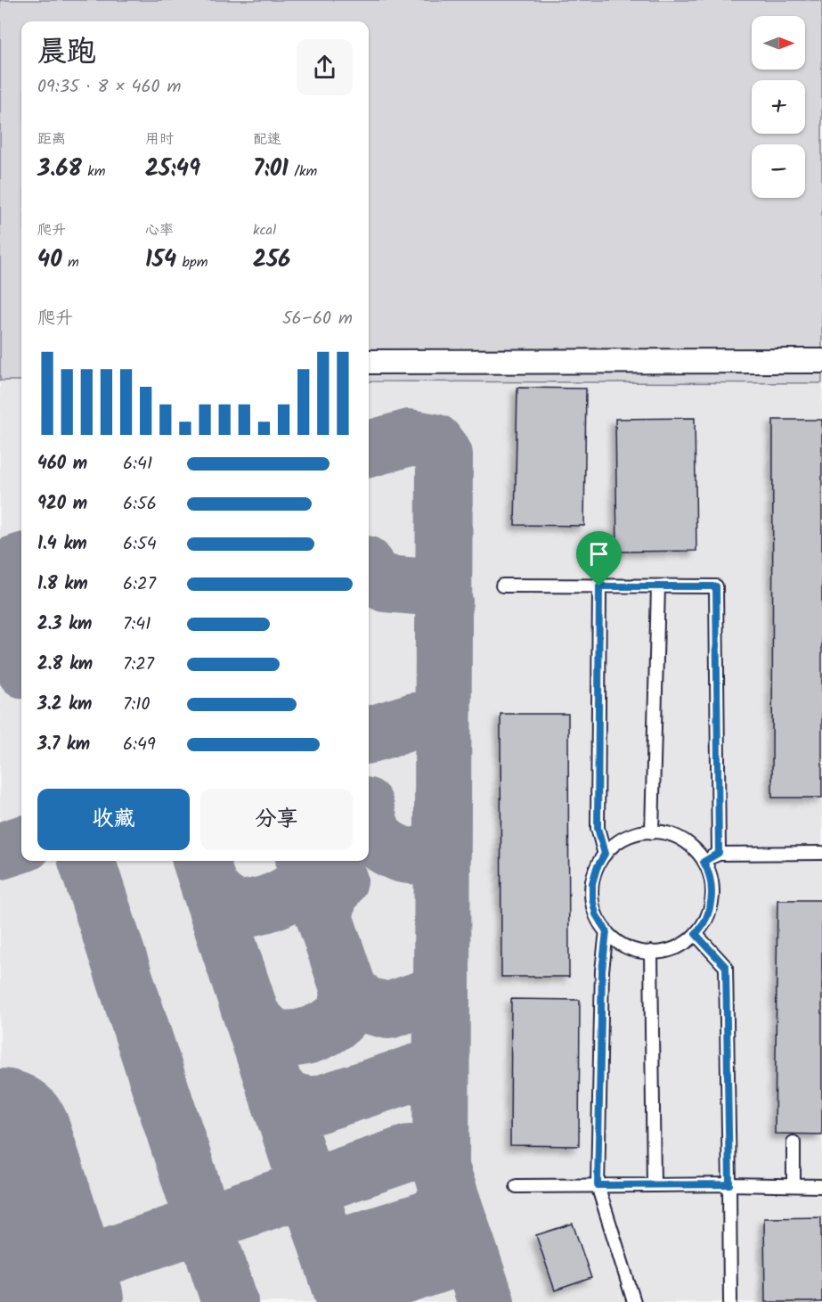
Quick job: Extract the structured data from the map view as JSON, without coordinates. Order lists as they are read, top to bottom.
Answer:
{
  "north": "right",
  "page": {
    "map_buttons": ["+", "−"],
    "heading": ["晨跑", "09:35 · 8 × 460 m"],
    "stats": [
      ["距离", "3.68 km"],
      ["用时", "25:49"],
      ["配速", "7:01 /km"],
      ["爬升", "40 m"],
      ["心率", "154 bpm"],
      ["kcal", "256"]
    ],
    "chart": ["爬升", "56–60 m"],
    "list": [
      {
        "name": "460 m",
        "note": "6:41"
      },
      {
        "name": "920 m",
        "note": "6:56"
      },
      {
        "name": "1.4 km",
        "note": "6:54"
      },
      {
        "name": "1.8 km",
        "note": "6:27"
      },
      {
        "name": "2.3 km",
        "note": "7:41"
      },
      {
        "name": "2.8 km",
        "note": "7:27"
      },
      {
        "name": "3.2 km",
        "note": "7:10"
      },
      {
        "name": "3.7 km",
        "note": "6:49"
      }
    ],
    "buttons": ["收藏", "分享"]
  }
}
